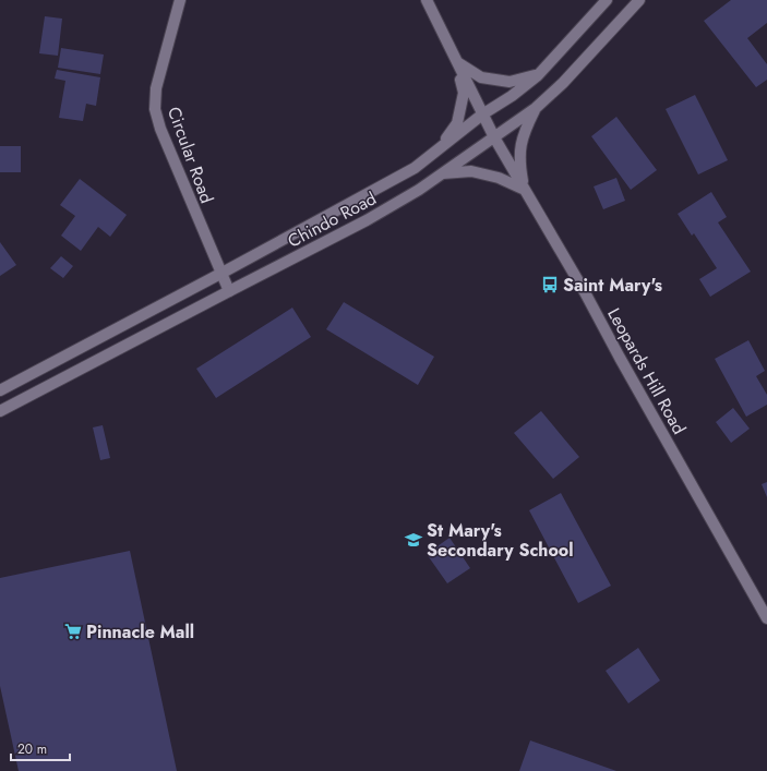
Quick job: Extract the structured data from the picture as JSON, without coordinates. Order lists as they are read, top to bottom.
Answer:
{
  "streets": {
    "main road": ["Circular Road", "Chindo Road", "Leopards Hill Road"]
  },
  "crossings": [
    ["Circular Road", "Chindo Road"],
    ["Chindo Road", "Leopards Hill Road"]
  ],
  "places": {
    "bus stop": ["Saint Mary's"],
    "school or university": ["St Mary's Secondary School"],
    "supermarket": ["Pinnacle Mall"]
  },
  "scale_bar": "20 m"
}
